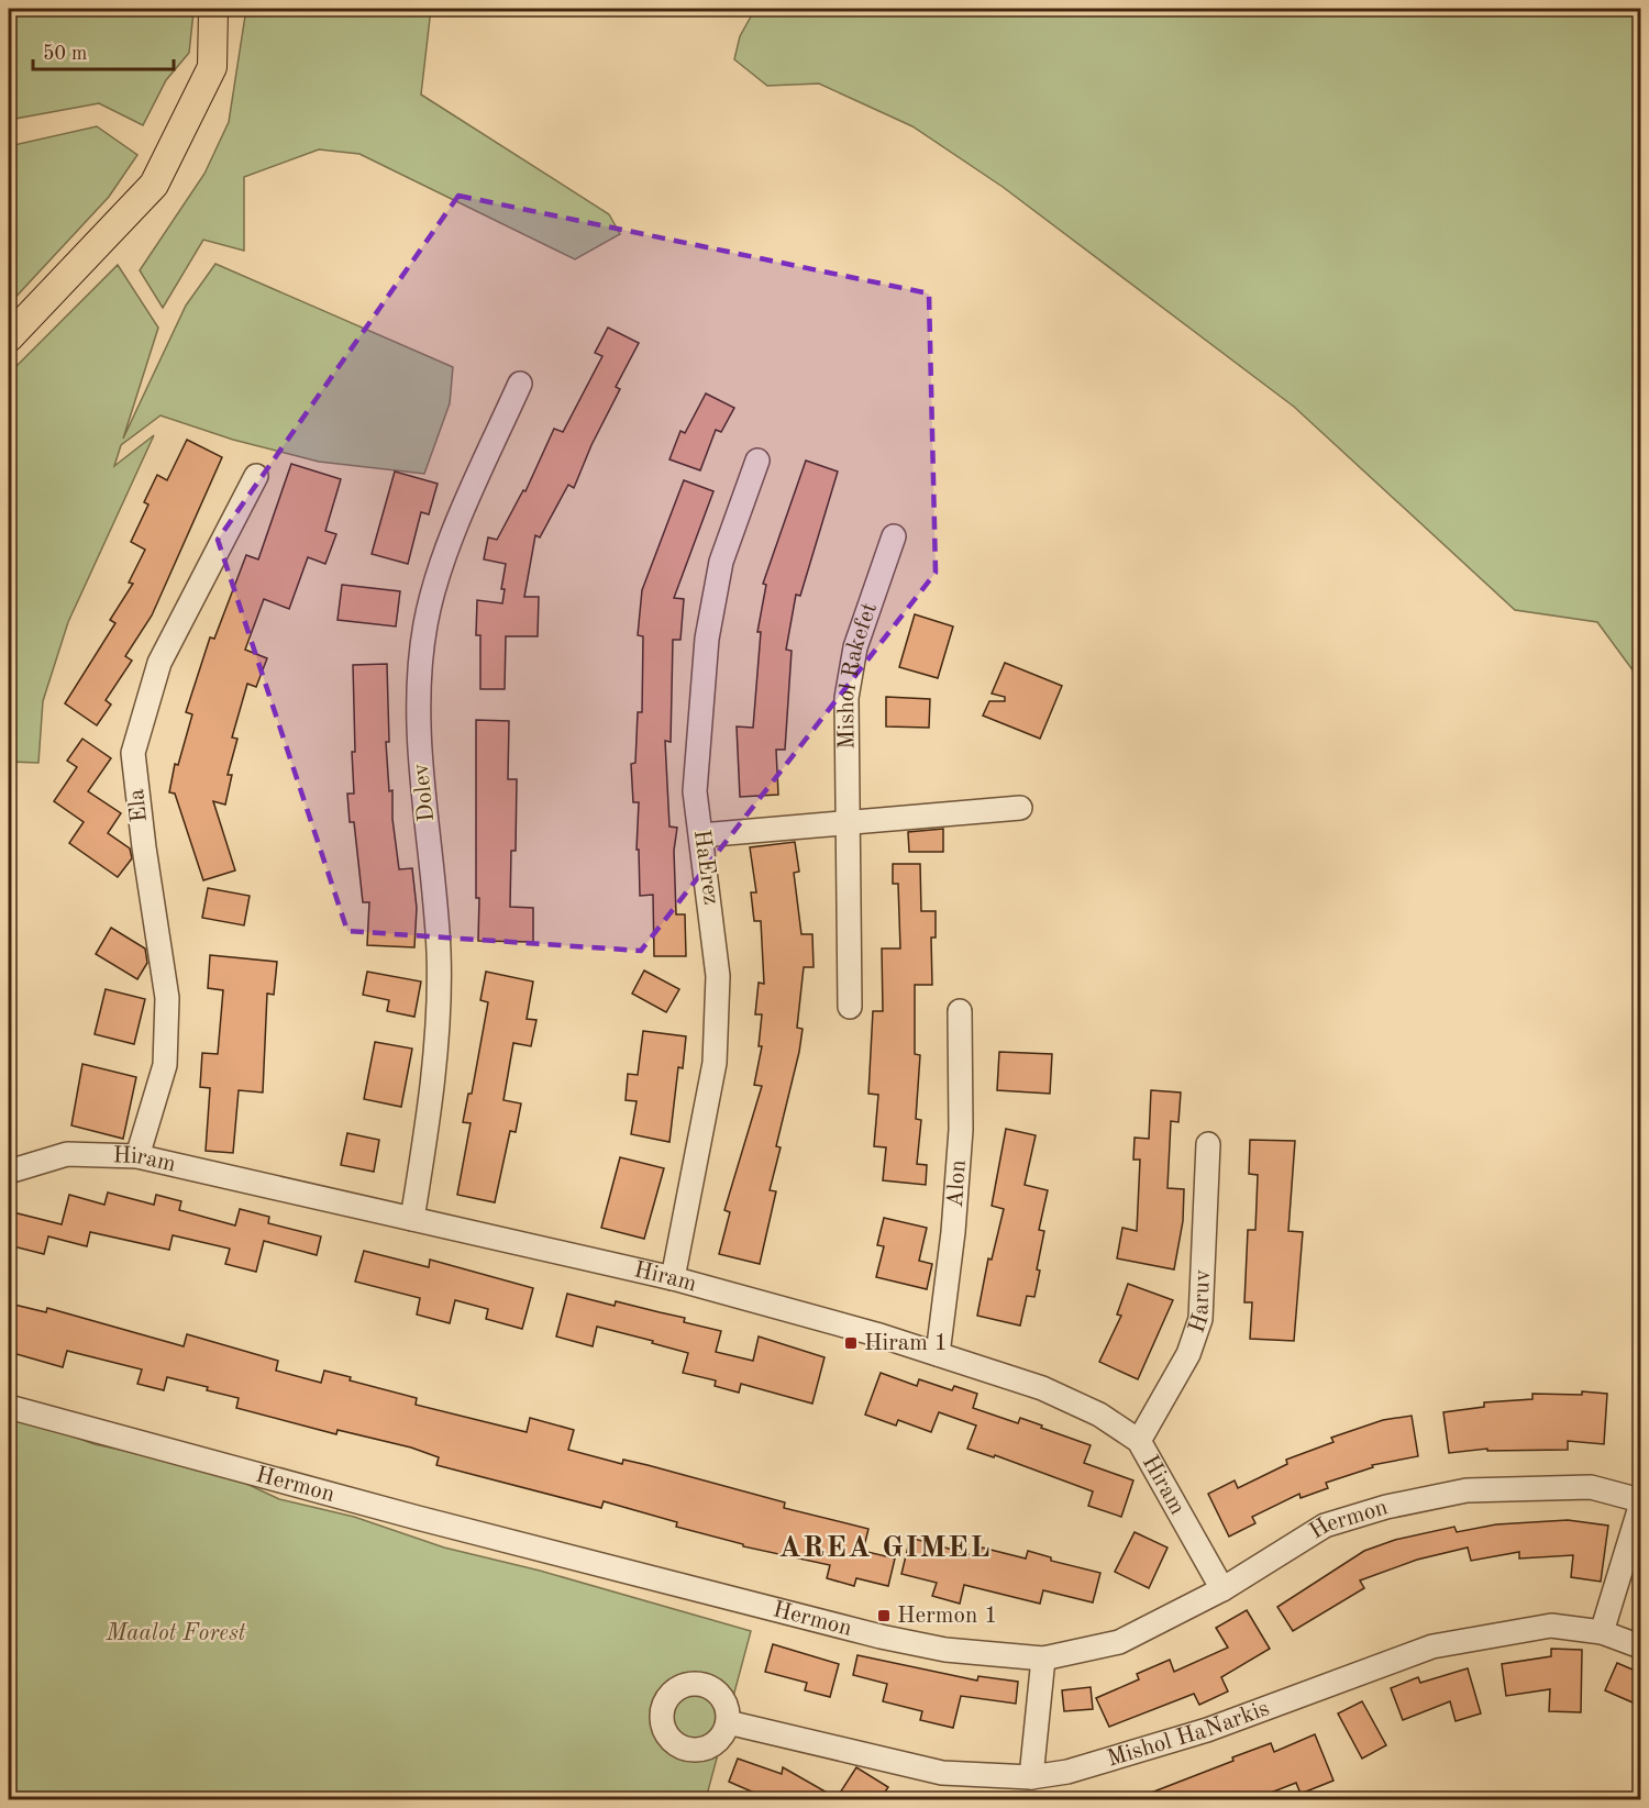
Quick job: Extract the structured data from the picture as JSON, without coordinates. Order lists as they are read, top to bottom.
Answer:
{
  "streets": {
    "street": [
      "Mishol Rakefet",
      "Dolev",
      "Ela",
      "HaErez",
      "Hiram",
      "Alon",
      "Haruv",
      "Hermon",
      "Mishol HaNarkis"
    ]
  },
  "crossings": [
    ["Dolev", "Hiram"],
    ["Ela", "Hiram"],
    ["HaErez", "Hiram"],
    ["Hiram", "Alon"],
    ["Hiram", "Haruv"],
    ["Hiram", "Hermon"]
  ],
  "districts": ["AREA GIMEL"],
  "parks": ["Maalot Forest"],
  "places": {
    "transit": ["Hiram 1", "Hermon 1"]
  },
  "scale_bar": "50 m"
}
